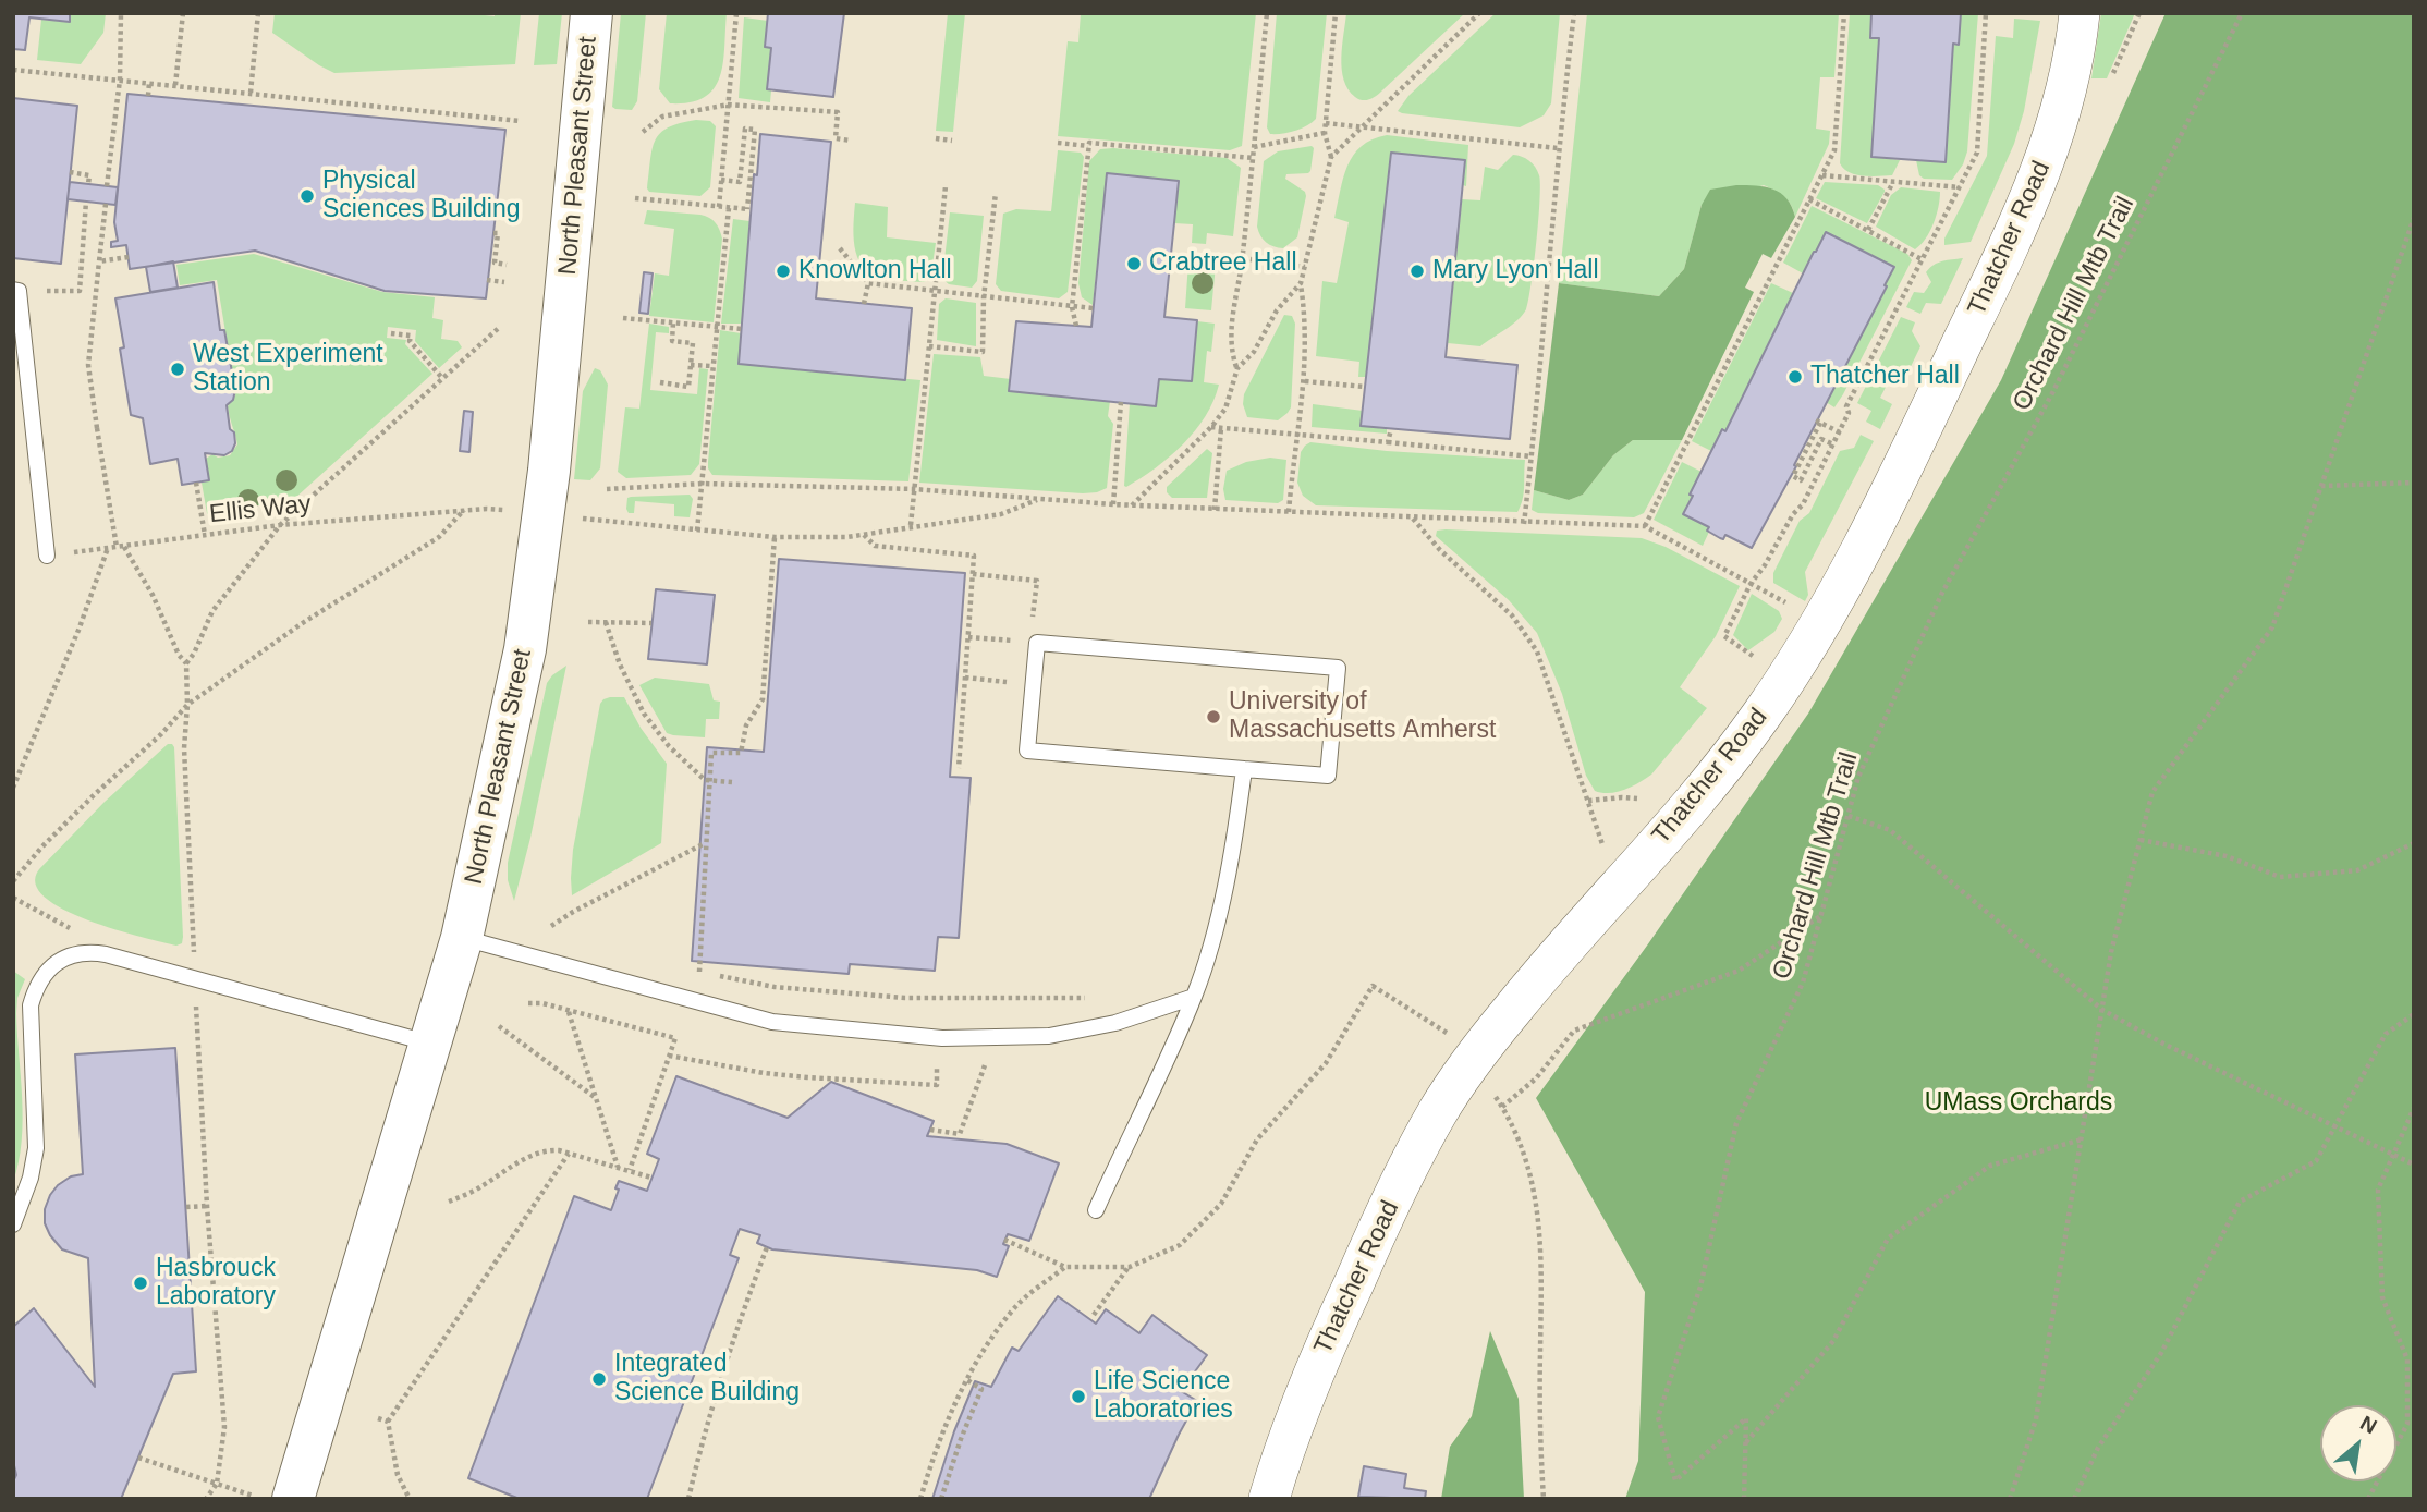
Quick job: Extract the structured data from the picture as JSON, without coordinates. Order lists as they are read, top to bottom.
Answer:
{
  "streets": {
    "main road": ["North Pleasant Street"],
    "street": ["Thatcher Road"],
    "path": ["Orchard Hill Mtb Trail", "Ellis Way"]
  },
  "parks": ["UMass Orchards"],
  "places": [
    "Physical Sciences Building",
    "Crabtree Hall",
    "Knowlton Hall",
    "Mary Lyon Hall",
    "West Experiment Station",
    "Thatcher Hall",
    "University of Massachusetts Amherst",
    "Hasbrouck Laboratory",
    "Integrated Science Building",
    "Life Science Laboratories"
  ],
  "north": "top right"
}
